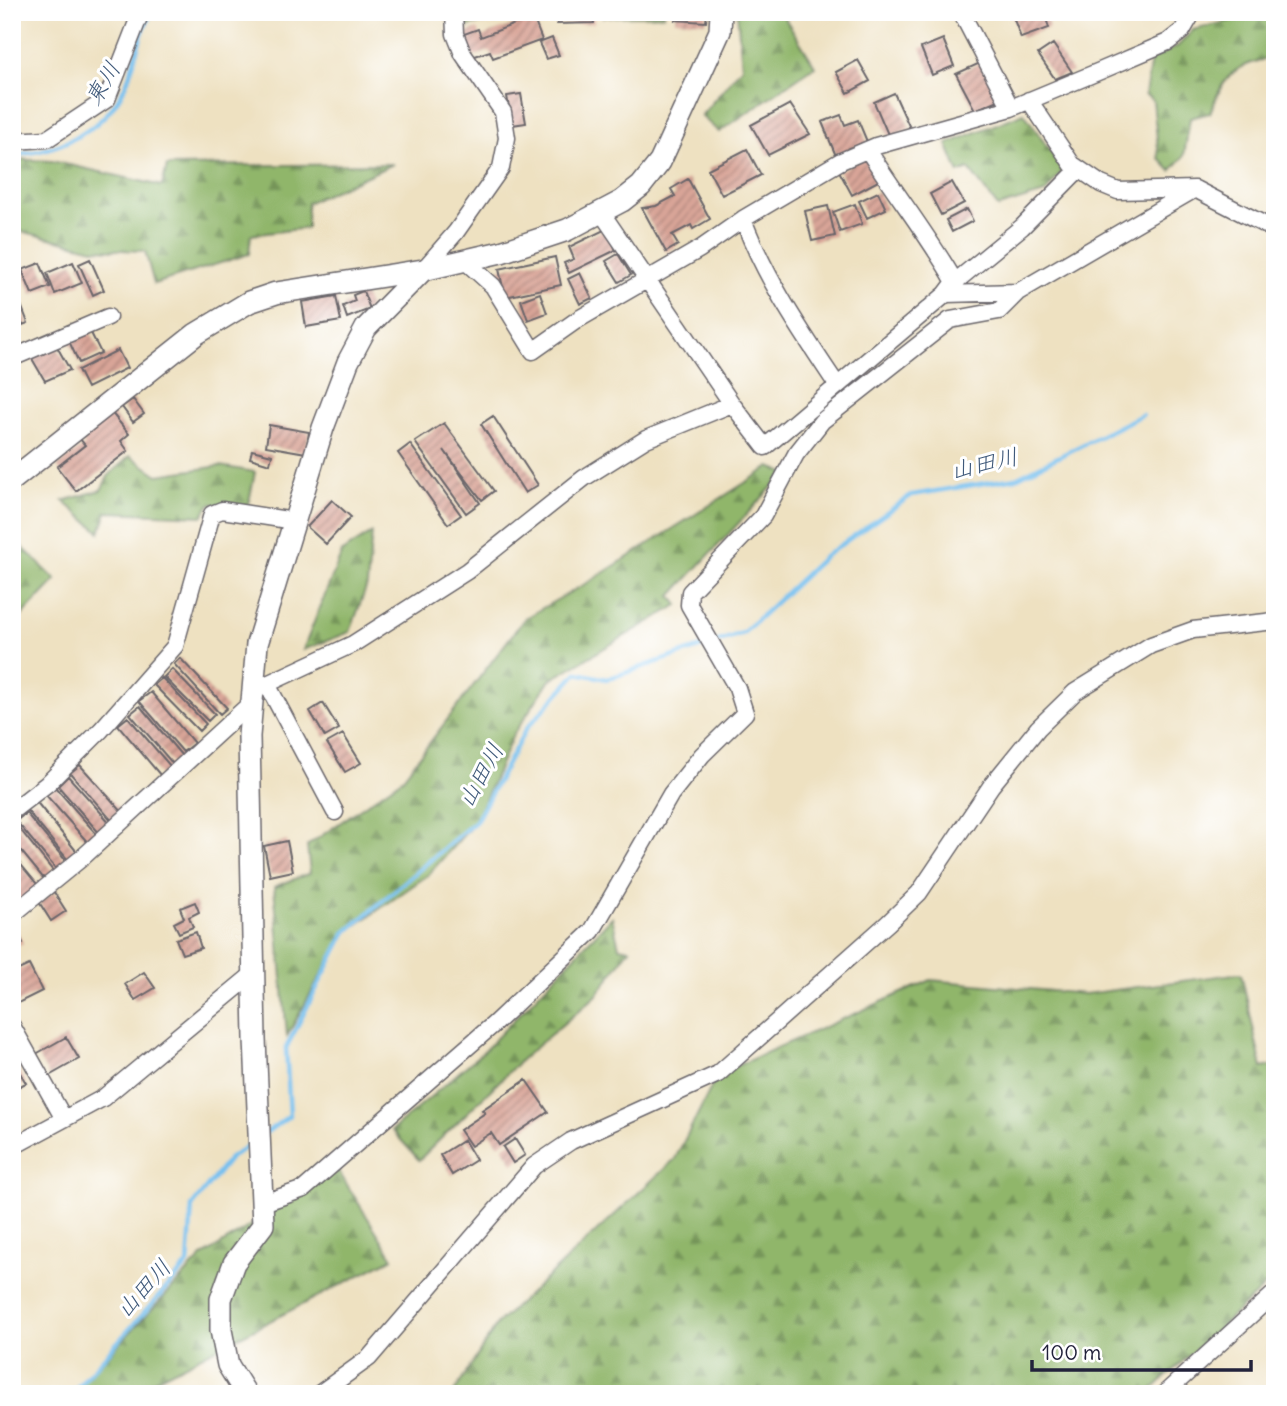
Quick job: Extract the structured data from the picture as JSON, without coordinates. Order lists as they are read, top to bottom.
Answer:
{
  "water": ["東川", "山田川"],
  "scale_bar": "100 m"
}
